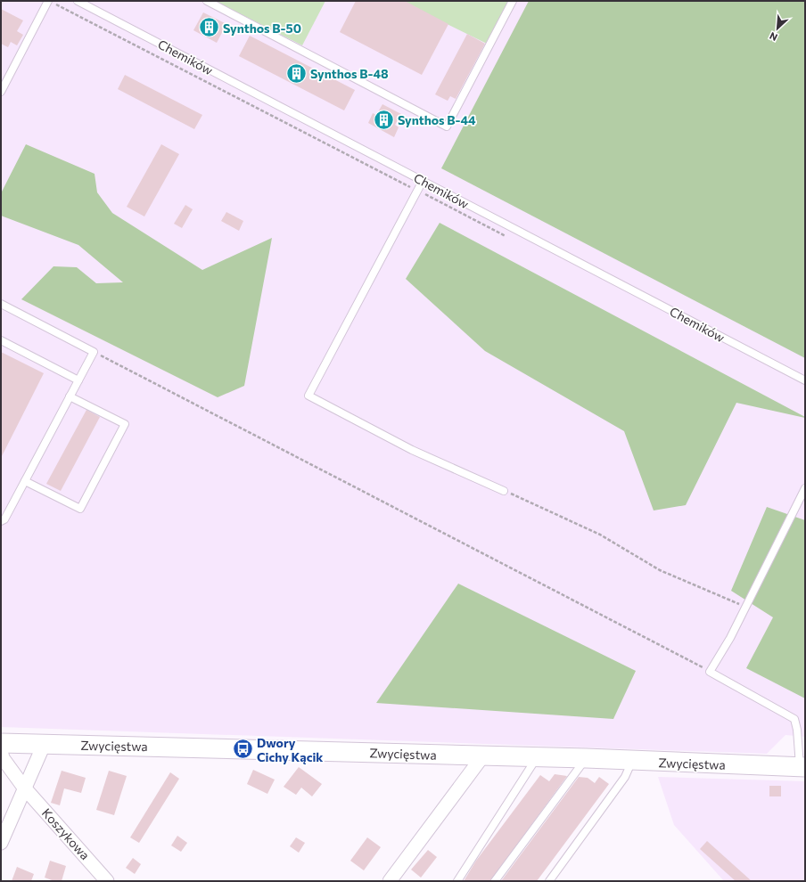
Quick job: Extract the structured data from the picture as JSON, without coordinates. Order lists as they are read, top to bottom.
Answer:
{
  "streets": {
    "street": ["Zwycięstwa", "Koszykowa"],
    "lane": ["Chemików"]
  },
  "places": {
    "building": ["Synthos B-50", "Synthos B-48", "Synthos B-44"],
    "bus stop": ["Dwory Cichy Kącik"]
  },
  "north": "bottom left"
}
